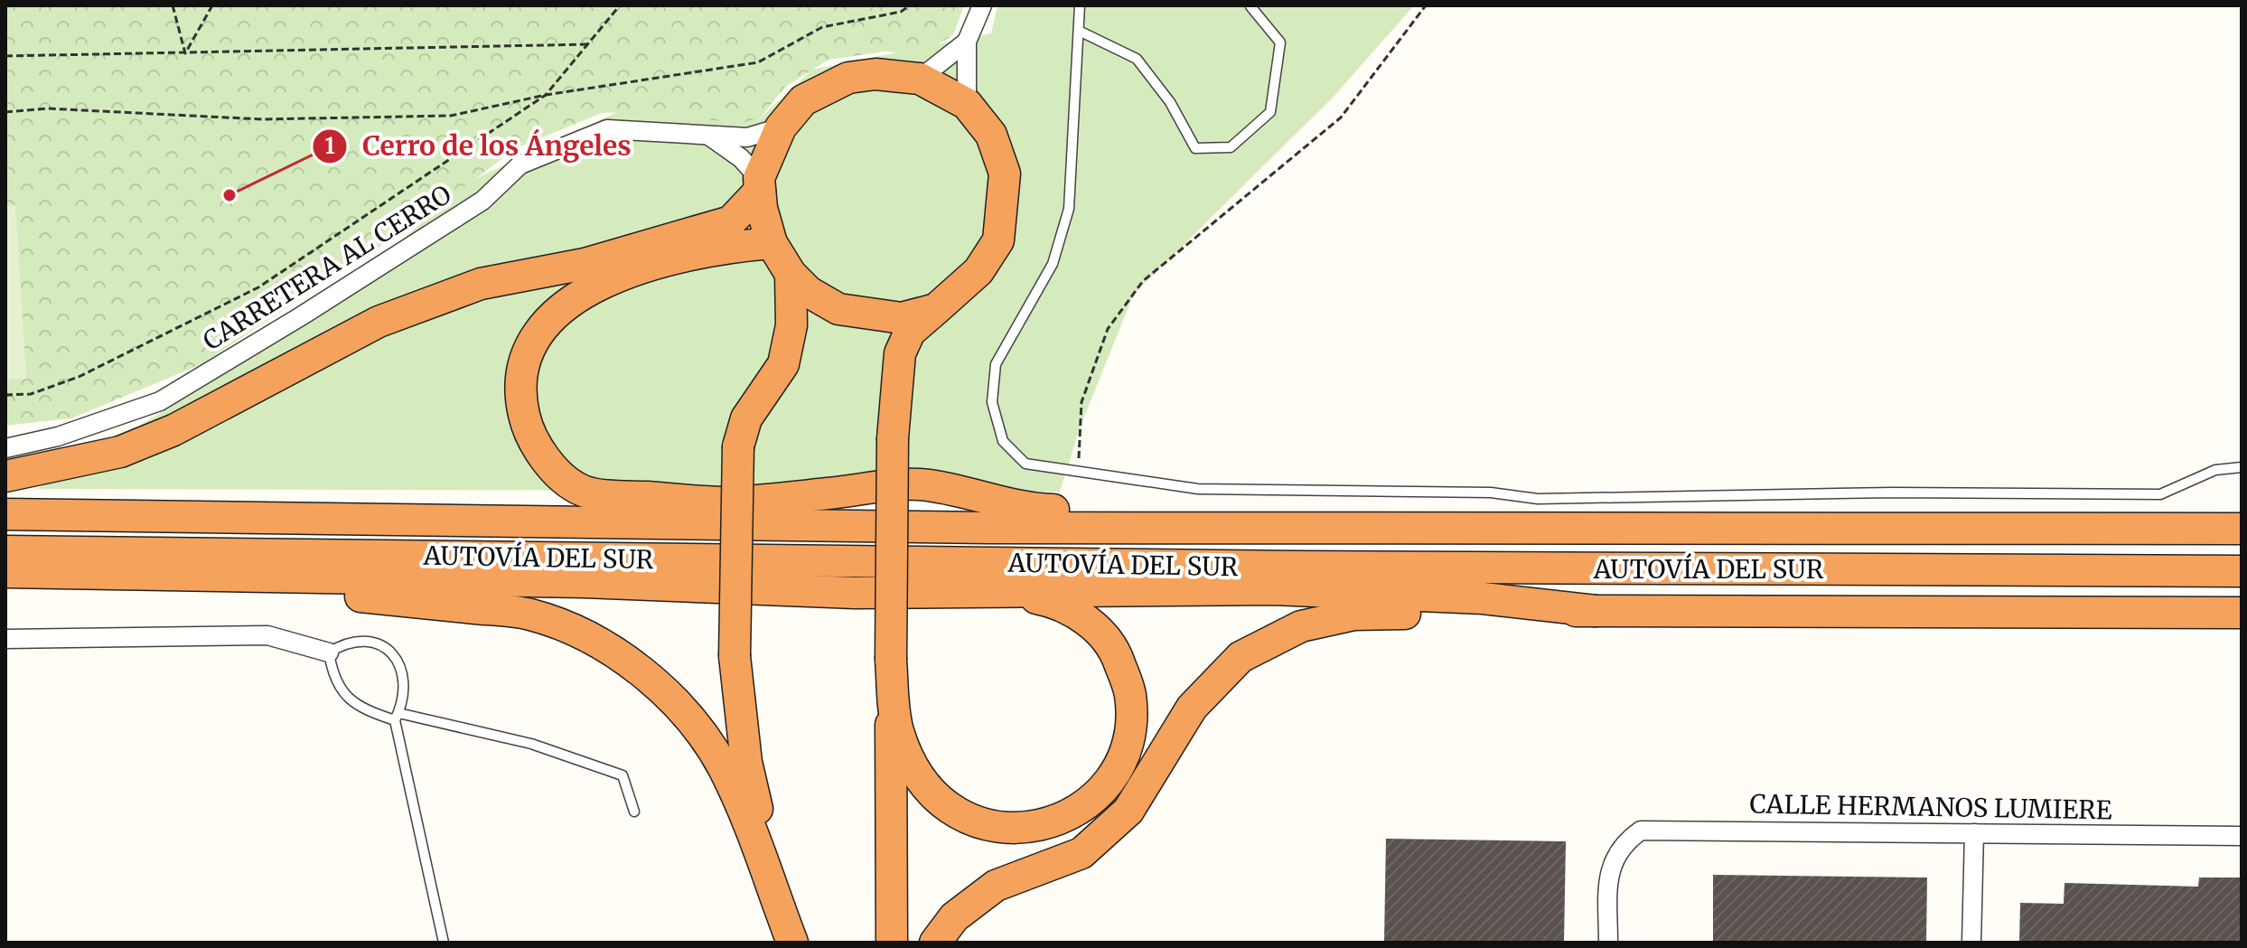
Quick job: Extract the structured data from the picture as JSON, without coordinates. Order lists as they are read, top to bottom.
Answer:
{
  "streets": {
    "highway": ["AUTOVÍA DEL SUR"],
    "street": ["CARRETERA AL CERRO", "CALLE HERMANOS LUMIERE"]
  },
  "places": ["Cerro de los Ángeles"]
}
